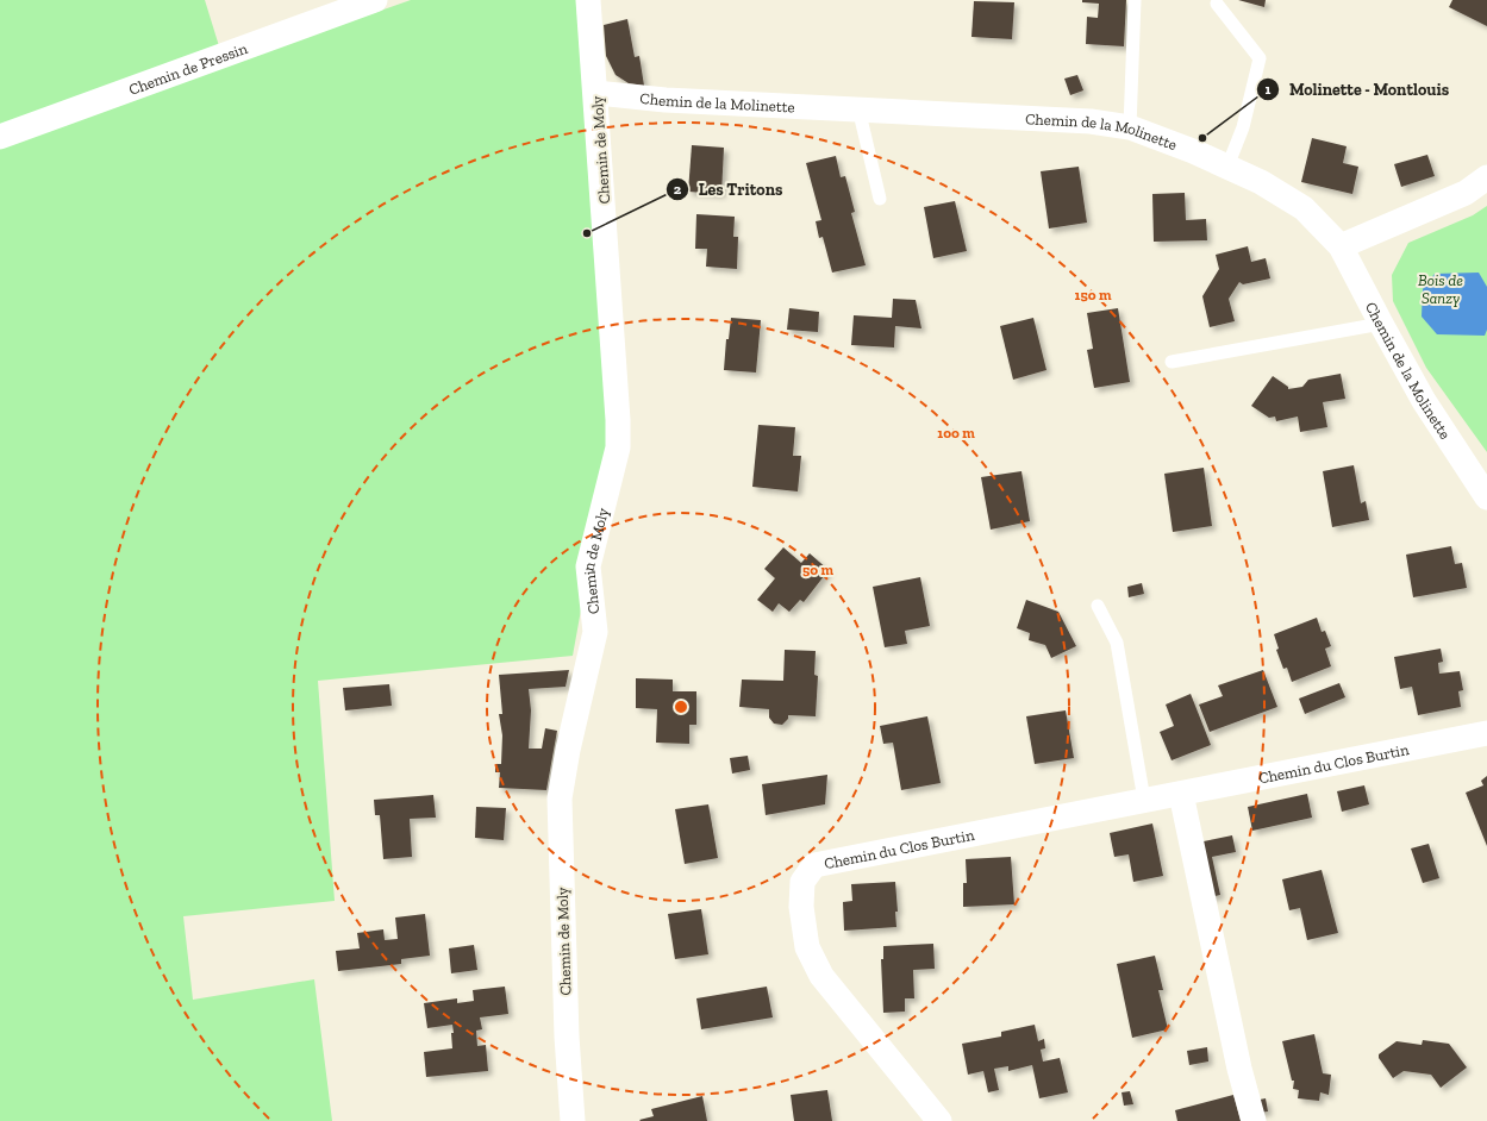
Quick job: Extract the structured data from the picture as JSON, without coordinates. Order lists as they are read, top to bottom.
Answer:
{
  "streets": {
    "street": [
      "Chemin de Pressin",
      "Chemin de la Molinette",
      "Chemin de Moly",
      "Chemin du Clos Burtin"
    ]
  },
  "crossings": [
    ["Chemin de la Molinette", "Chemin de Moly"]
  ],
  "parks": ["Bois de Sanzy"],
  "places": ["Molinette - Montlouis", "Les Tritons"],
  "rings": ["150 m", "100 m", "50 m"]
}
